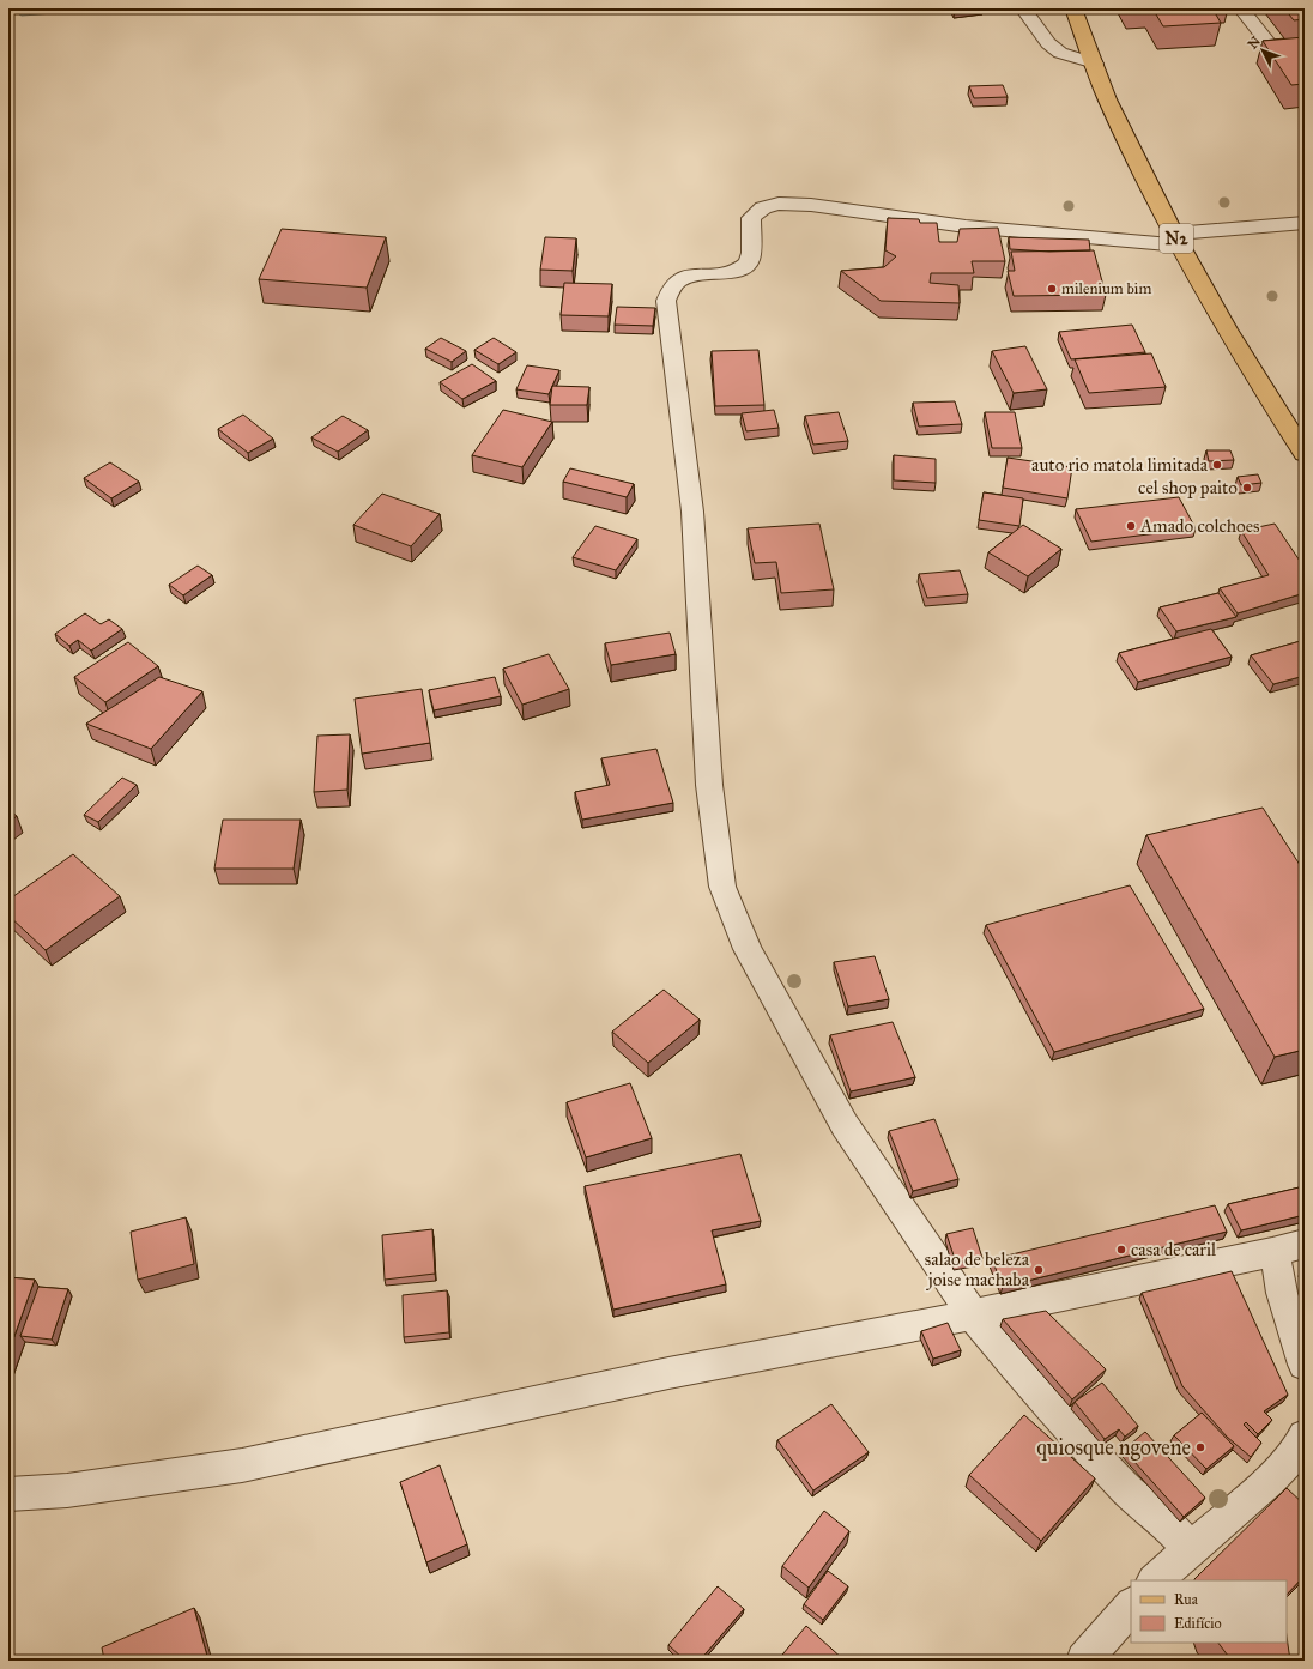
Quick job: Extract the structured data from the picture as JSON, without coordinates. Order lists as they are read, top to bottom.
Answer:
{
  "streets": {
    "main road": ["N2"]
  },
  "places": [
    "milenium bim",
    "auto rio matola limitada",
    "cel shop paito",
    "Amado colchoes",
    "casa de caril",
    "salao de beleza joise machaba",
    "quiosque ngovene"
  ],
  "legend": ["Rua", "Edifício"],
  "north": "top left"
}
